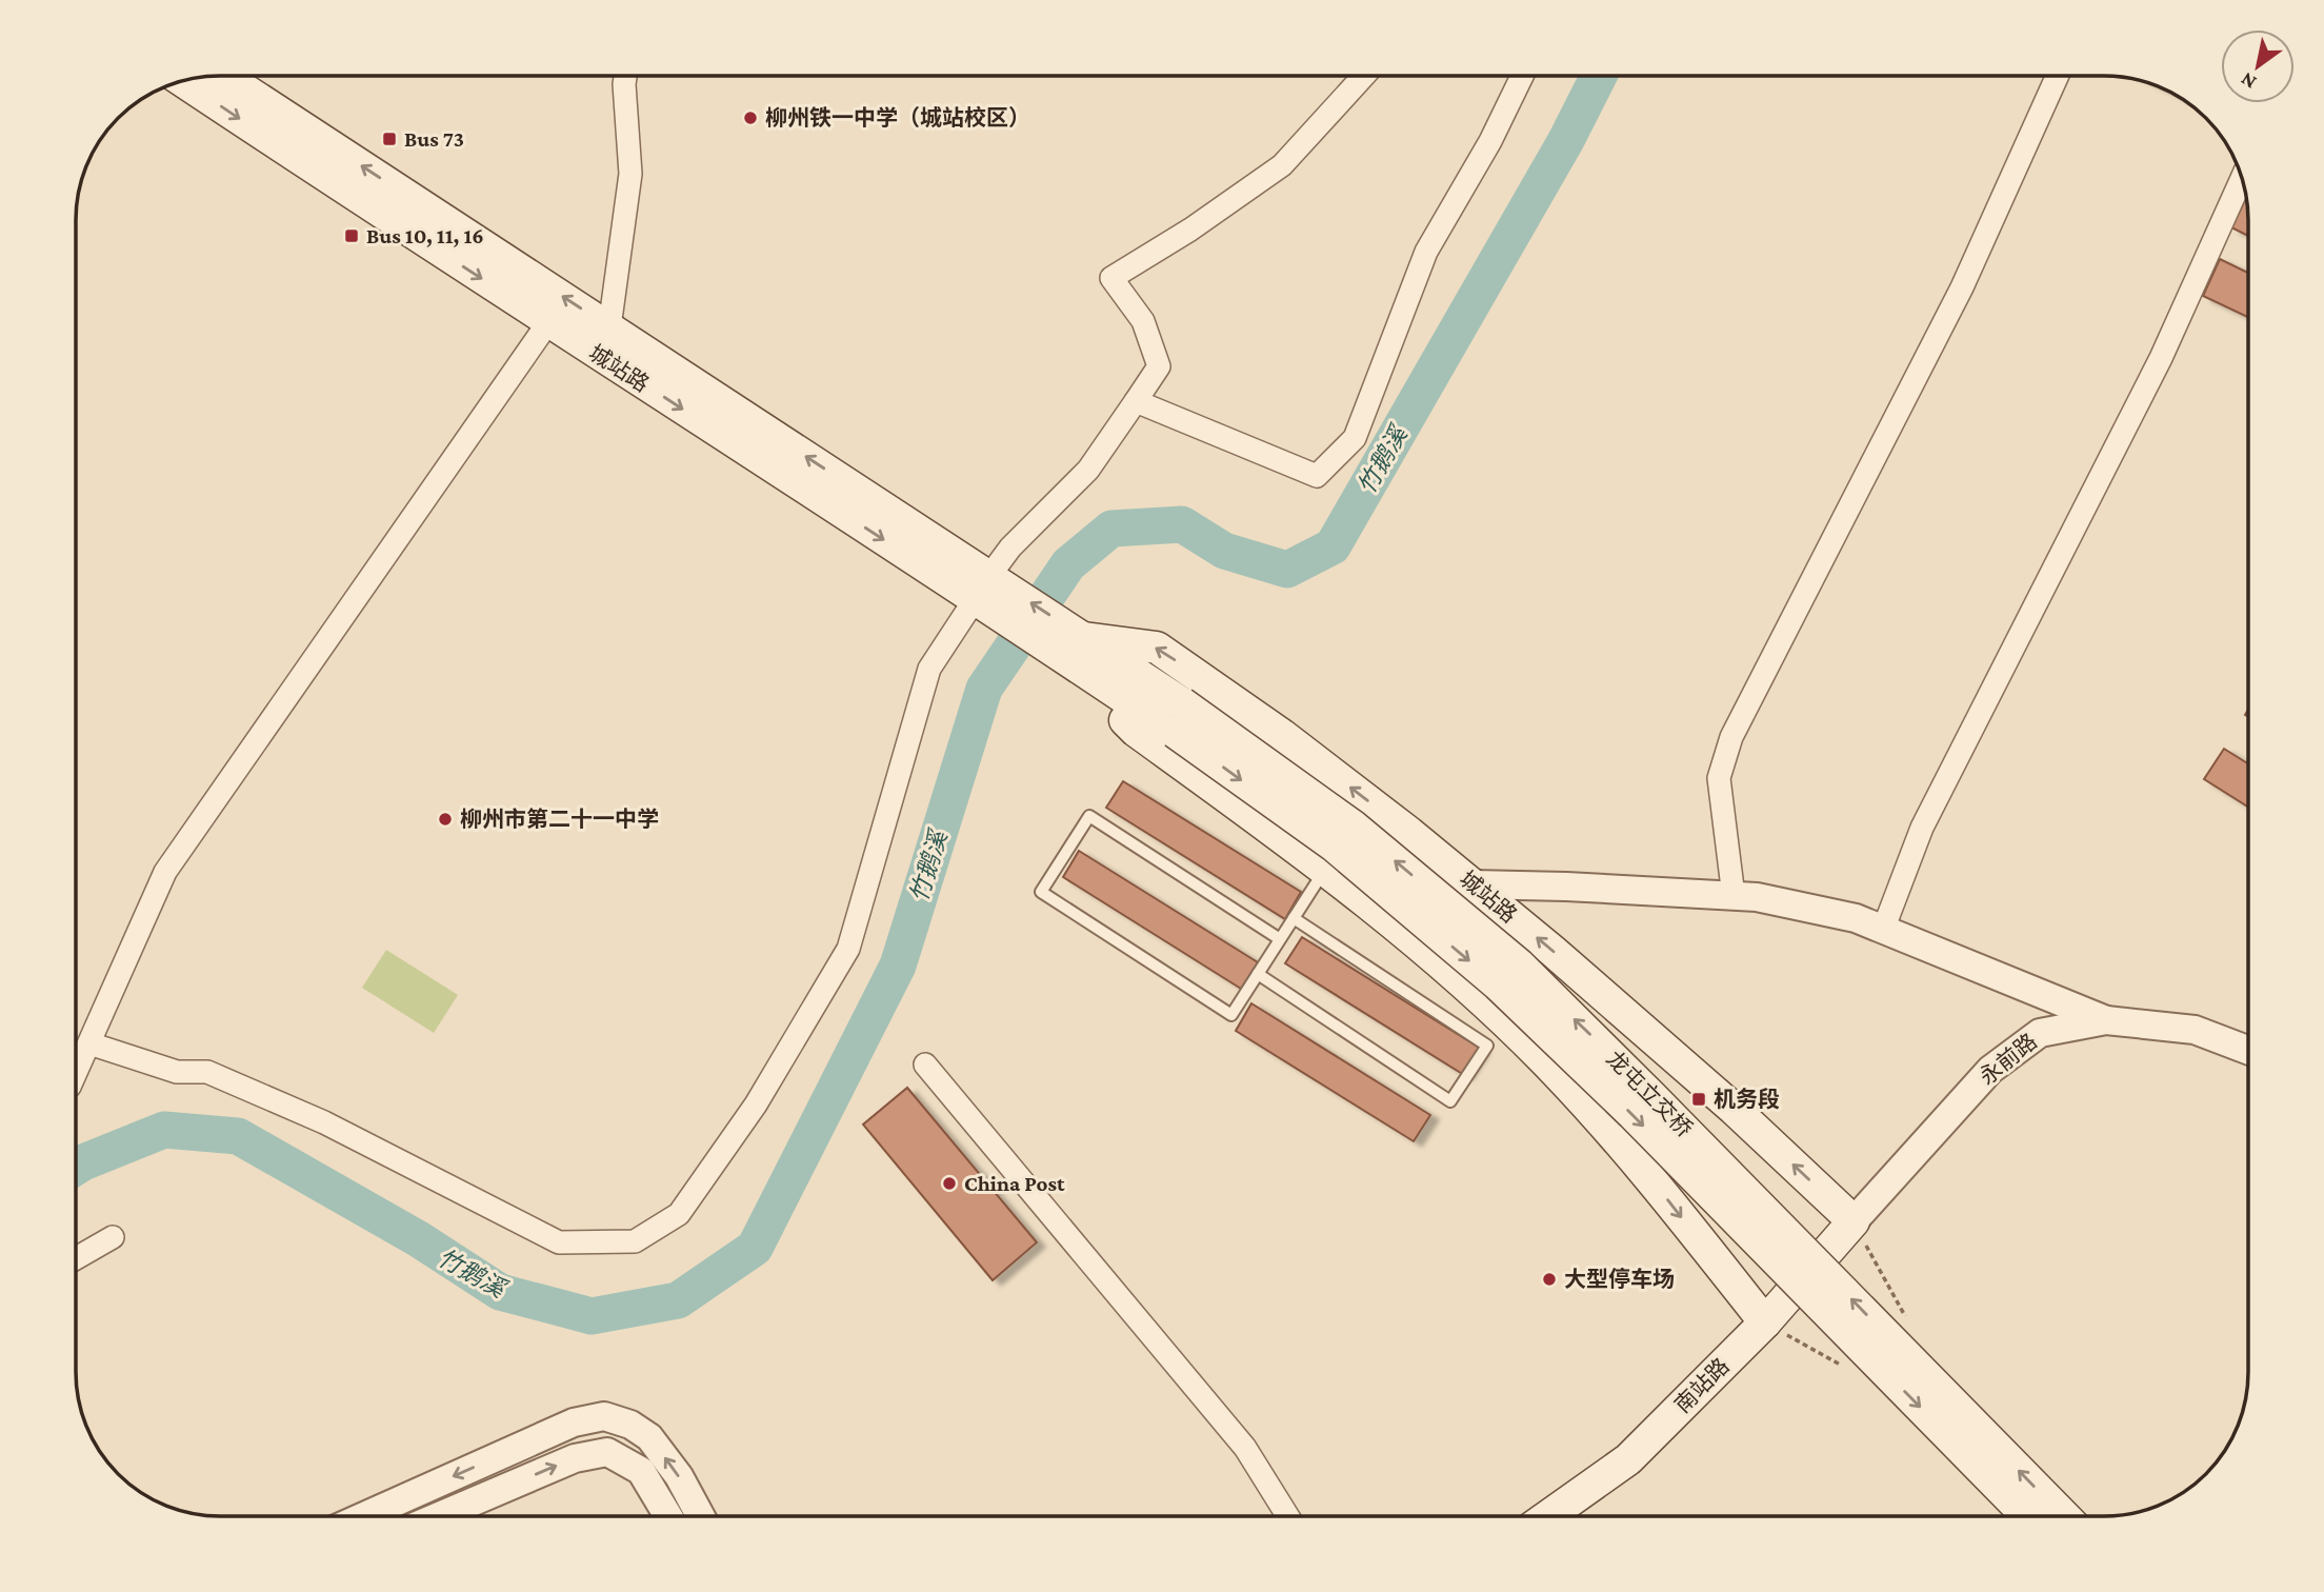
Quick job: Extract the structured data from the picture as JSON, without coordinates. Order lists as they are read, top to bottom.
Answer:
{
  "streets": {
    "main road": ["城站路", "龙屯立交桥", "南站路"],
    "street": ["永前路"]
  },
  "crossings": [
    ["城站路", "永前路"],
    ["城站路", "龙屯立交桥"],
    ["城站路", "南站路"],
    ["永前路", "南站路"]
  ],
  "water": ["竹鹅溪"],
  "places": {
    "other": [
      "柳州铁一中学（城站校区）",
      "柳州市第二十一中学",
      "China Post",
      "大型停车场"
    ],
    "transit": ["Bus 73", "Bus 10, 11, 16", "机务段"]
  },
  "north": "bottom left"
}
